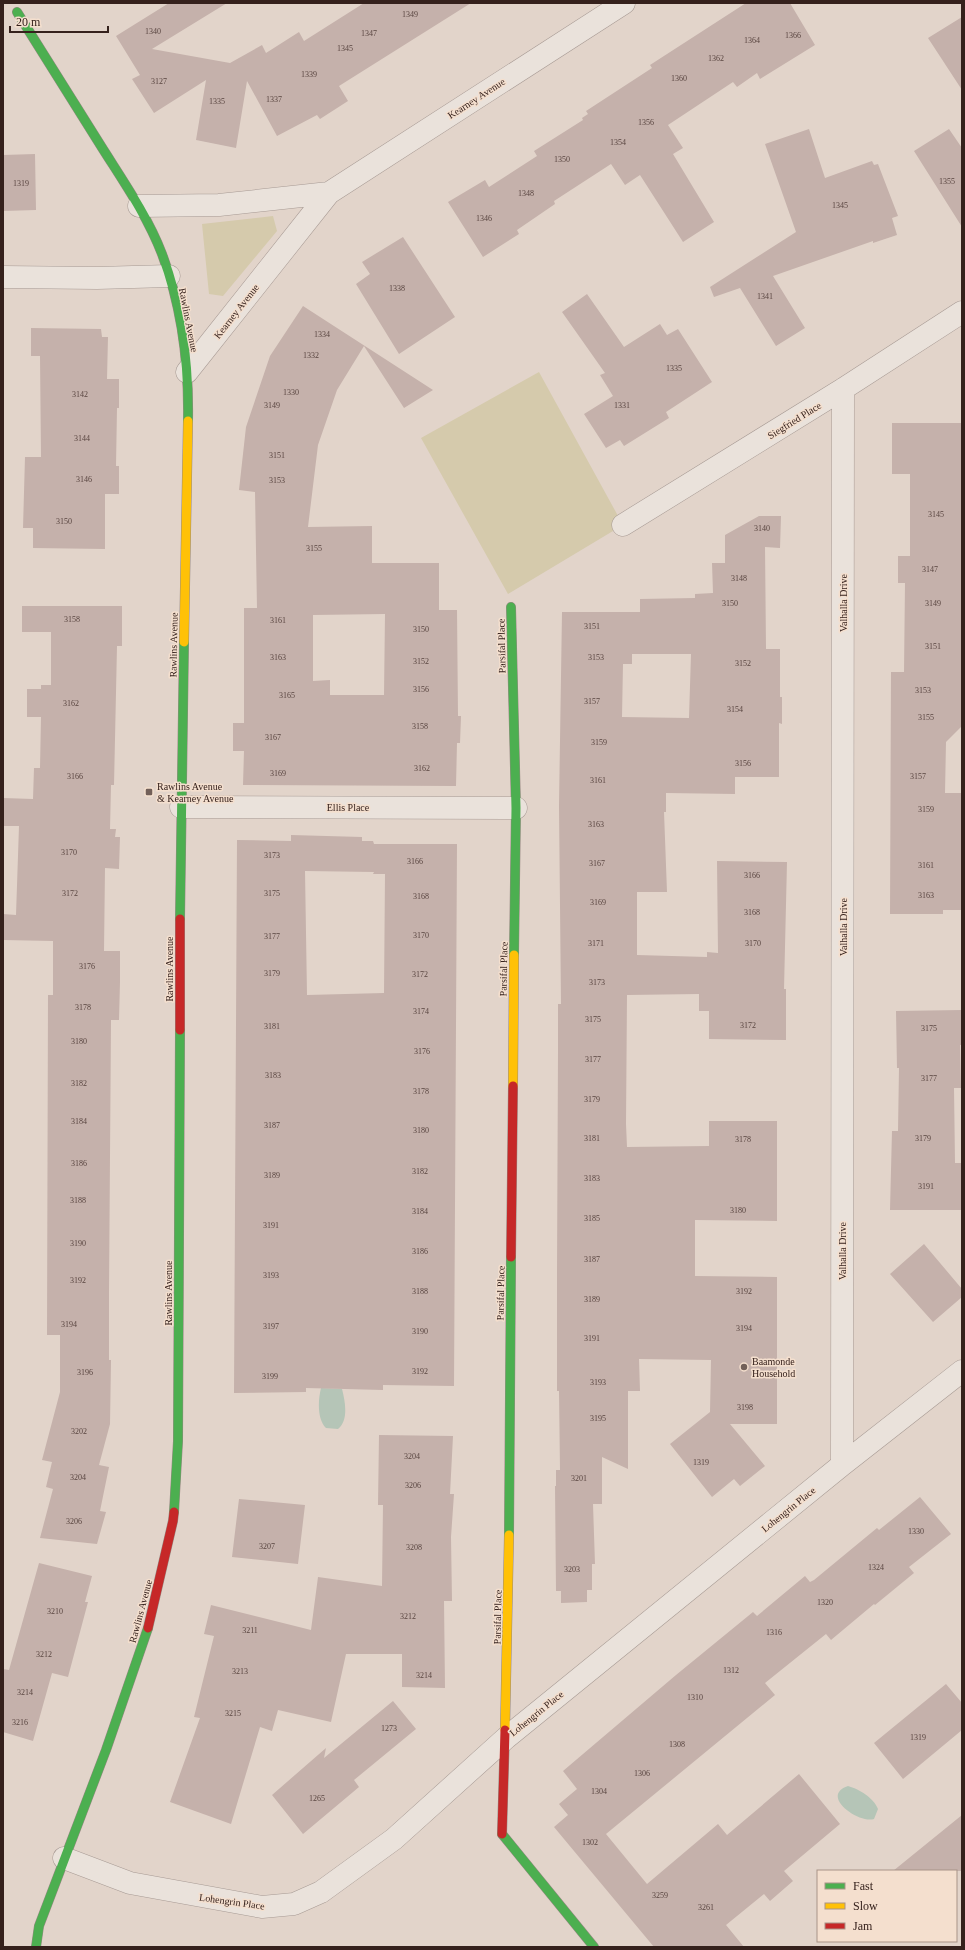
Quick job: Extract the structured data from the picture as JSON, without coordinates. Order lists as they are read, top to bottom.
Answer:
{
  "streets": {
    "street": [
      "Kearney Avenue",
      "Rawlins Avenue",
      "Siegfried Place",
      "Valhalla Drive",
      "Parsifal Place",
      "Ellis Place",
      "Lohengrin Place"
    ]
  },
  "crossings": [
    ["Kearney Avenue", "Rawlins Avenue"],
    ["Rawlins Avenue", "Ellis Place"],
    ["Rawlins Avenue", "Lohengrin Place"],
    ["Siegfried Place", "Valhalla Drive"],
    ["Valhalla Drive", "Lohengrin Place"],
    ["Parsifal Place", "Ellis Place"],
    ["Parsifal Place", "Lohengrin Place"]
  ],
  "places": {
    "transit": ["Rawlins Avenue & Kearney Avenue"],
    "other": ["Baamonde Household"]
  },
  "house_numbers": [
    "1349",
    "1340",
    "1347",
    "1366",
    "1364",
    "1345",
    "1362",
    "1339",
    "1360",
    "3127",
    "1337",
    "1335",
    "1356",
    "1354",
    "1350",
    "1355",
    "1319",
    "1348",
    "1345",
    "1346",
    "1338",
    "1341",
    "1334",
    "1332",
    "1335",
    "1330",
    "3142",
    "3149",
    "1331",
    "3144",
    "3151",
    "3146",
    "3153",
    "3145",
    "3150",
    "3140",
    "3155",
    "3147",
    "3148",
    "3150",
    "3149",
    "3158",
    "3161",
    "3151",
    "3150",
    "3151",
    "3163",
    "3153",
    "3152",
    "3152",
    "3156",
    "3153",
    "3165",
    "3157",
    "3162",
    "3154",
    "3155",
    "3158",
    "3167",
    "3159",
    "3156",
    "3162",
    "3169",
    "3166",
    "3157",
    "3161",
    "3159",
    "3163",
    "3170",
    "3173",
    "3166",
    "3167",
    "3161",
    "3166",
    "3172",
    "3175",
    "3163",
    "3168",
    "3169",
    "3168",
    "3170",
    "3177",
    "3171",
    "3170",
    "3176",
    "3179",
    "3172",
    "3173",
    "3178",
    "3174",
    "3175",
    "3172",
    "3181",
    "3175",
    "3180",
    "3176",
    "3177",
    "3183",
    "3177",
    "3182",
    "3178",
    "3179",
    "3184",
    "3187",
    "3180",
    "3181",
    "3179",
    "3178",
    "3186",
    "3182",
    "3189",
    "3183",
    "3191",
    "3188",
    "3180",
    "3184",
    "3185",
    "3191",
    "3190",
    "3186",
    "3187",
    "3193",
    "3192",
    "3188",
    "3192",
    "3189",
    "3194",
    "3197",
    "3194",
    "3190",
    "3191",
    "3192",
    "3196",
    "3199",
    "3193",
    "3198",
    "3195",
    "3202",
    "3204",
    "1319",
    "3204",
    "3201",
    "3206",
    "3206",
    "1330",
    "3207",
    "3208",
    "1324",
    "3203",
    "1320",
    "3210",
    "3212",
    "3211",
    "1316",
    "3212",
    "1312",
    "3213",
    "3214",
    "3214",
    "1310",
    "3215",
    "3216",
    "1273",
    "1319",
    "1308",
    "1306",
    "1304",
    "1265",
    "1302",
    "3259",
    "3261"
  ],
  "legend": ["Fast", "Slow", "Jam"],
  "scale_bar": "20 m"
}
